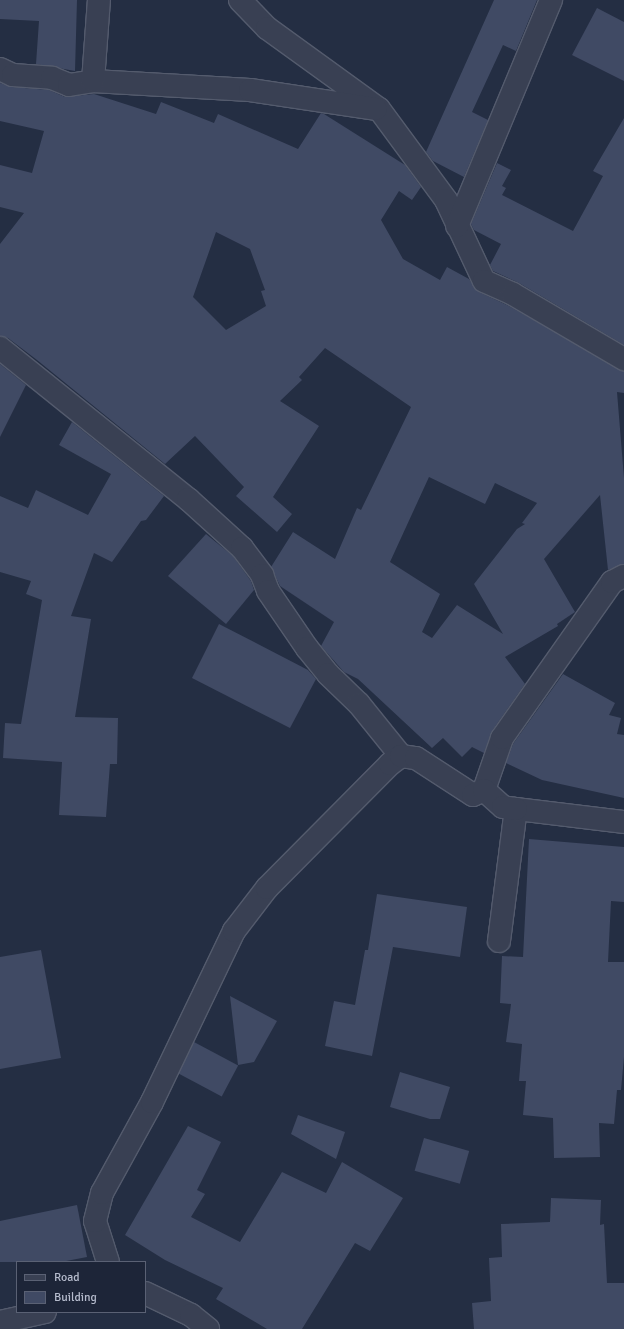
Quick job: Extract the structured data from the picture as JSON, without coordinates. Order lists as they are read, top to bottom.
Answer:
{
  "legend": ["Road", "Building"]
}
